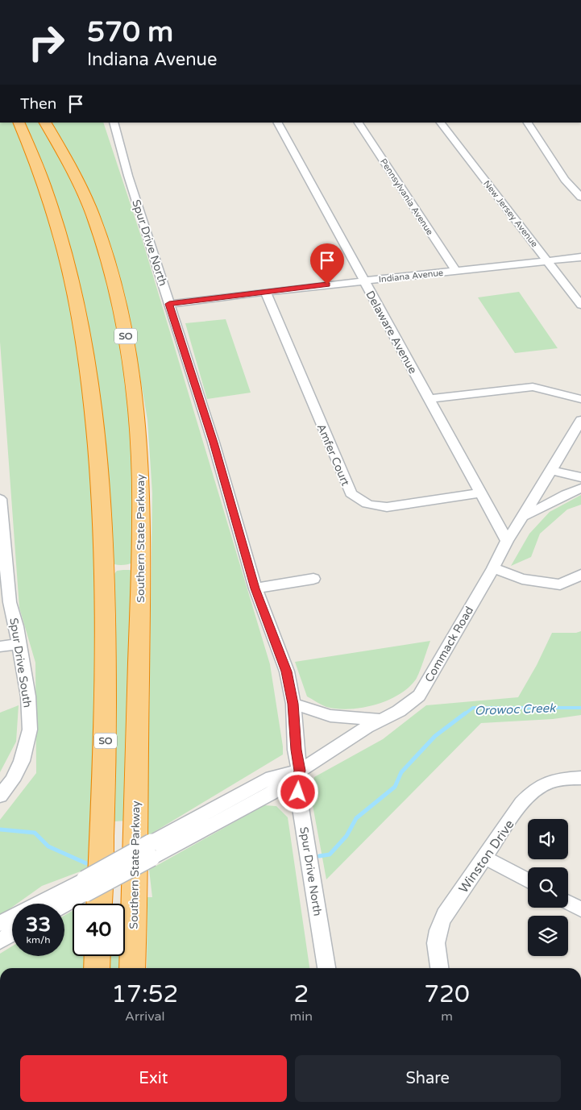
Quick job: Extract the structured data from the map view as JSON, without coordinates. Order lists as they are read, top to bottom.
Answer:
{
  "streets": {
    "highway": ["SO", "Southern State Parkway"],
    "street": [
      "Pennsylvania Avenue",
      "New Jersey Avenue",
      "Spur Drive North",
      "Indiana Avenue",
      "Delaware Avenue",
      "Amfer Court",
      "Commack Road",
      "Spur Drive South",
      "Winston Drive"
    ]
  },
  "crossings": [
    ["Pennsylvania Avenue", "Indiana Avenue"],
    ["New Jersey Avenue", "Indiana Avenue"],
    ["Spur Drive North", "Indiana Avenue"],
    ["Spur Drive North", "Commack Road"],
    ["Indiana Avenue", "Delaware Avenue"],
    ["Indiana Avenue", "Amfer Court"],
    ["Delaware Avenue", "Amfer Court"],
    ["Delaware Avenue", "Commack Road"]
  ],
  "water": ["Orowoc Creek"],
  "page": {
    "turn": ["570 m", "Indiana Avenue"],
    "then": "Then",
    "speed": "33 km/h",
    "limit": "40",
    "eta": [
      "17:52",
      "Arrival",
      "2",
      "min",
      "720",
      "m"
    ],
    "buttons": ["Exit", "Share"]
  }
}
